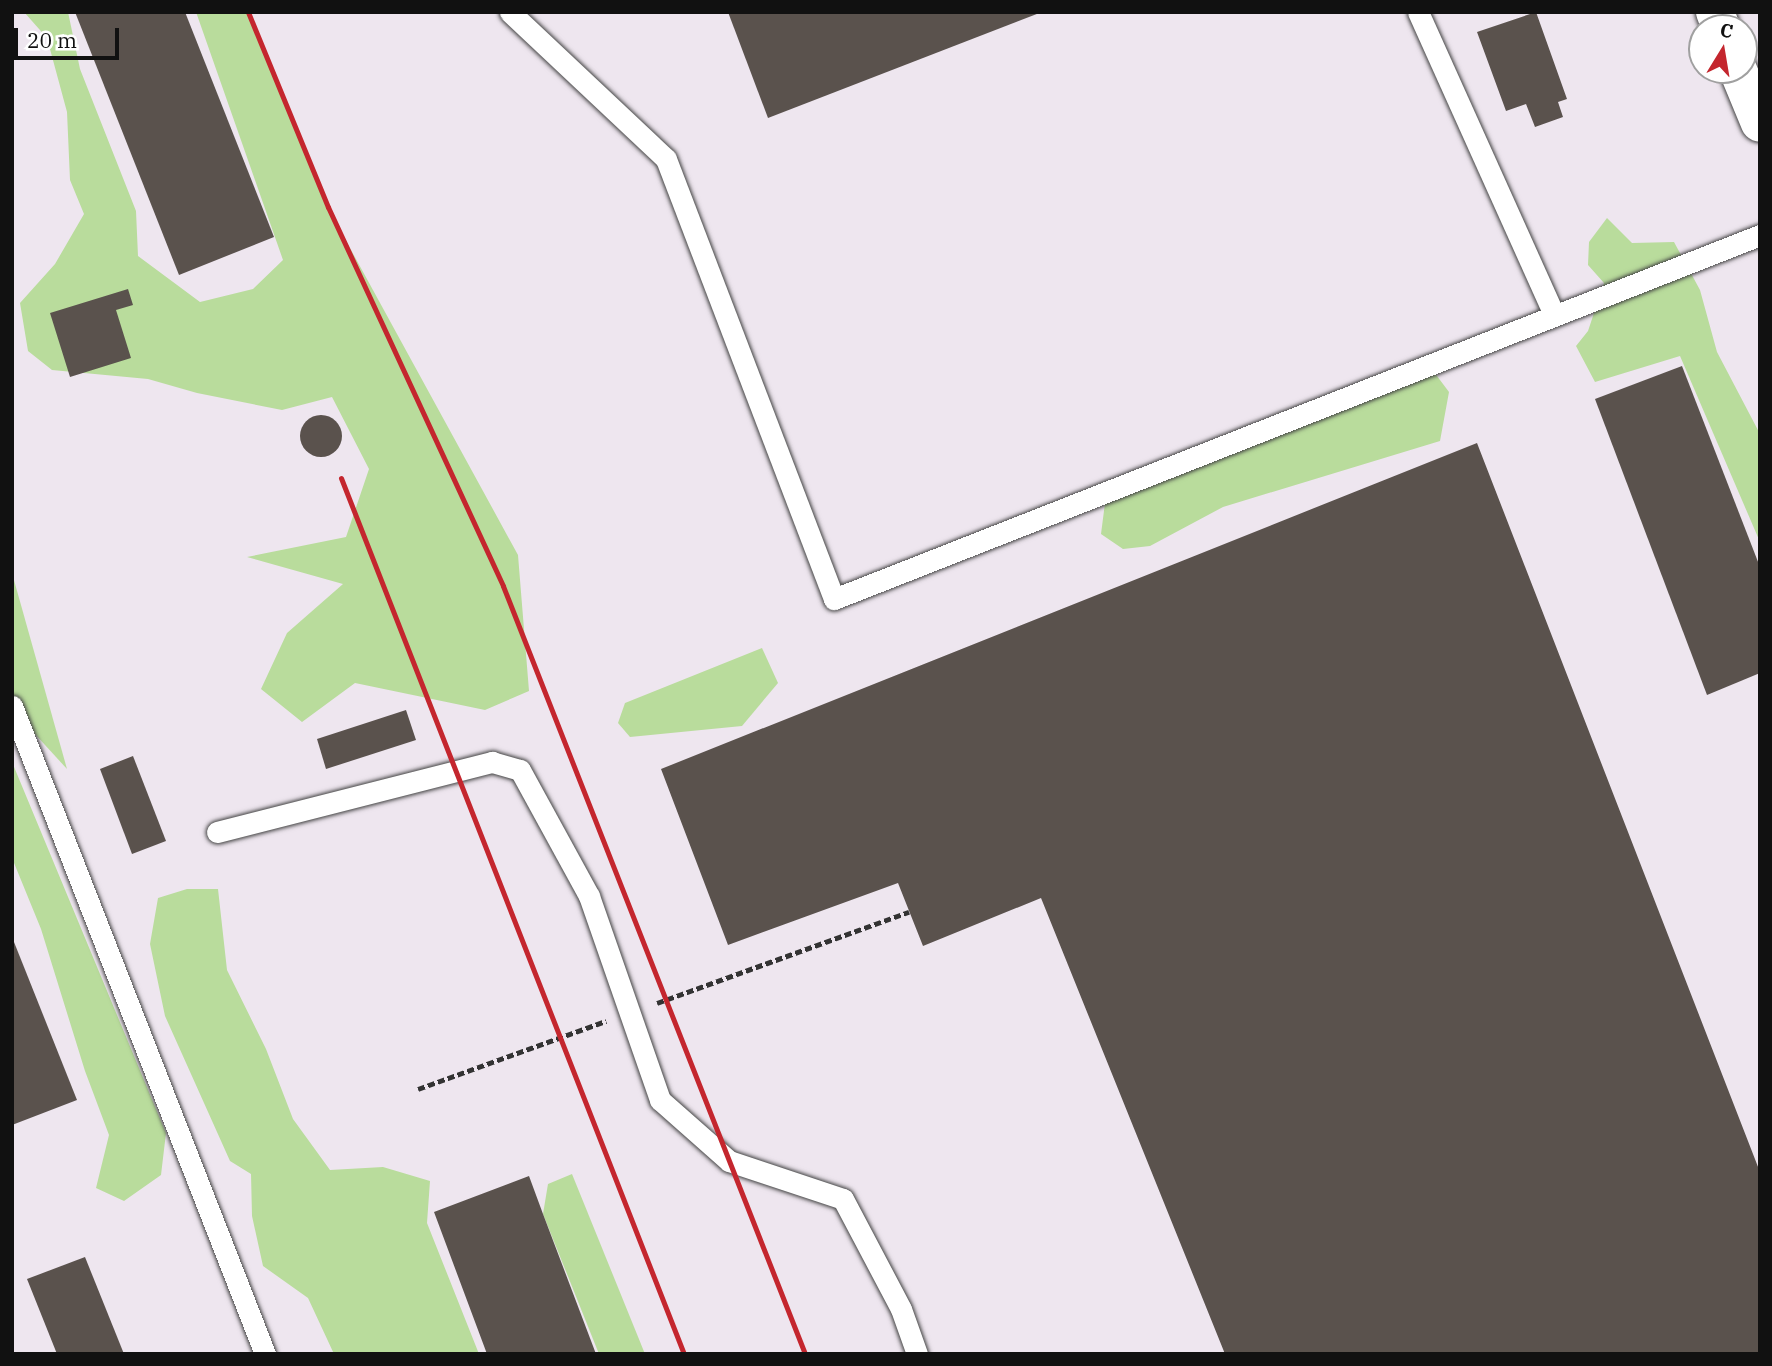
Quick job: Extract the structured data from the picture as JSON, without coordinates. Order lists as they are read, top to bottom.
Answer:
{
  "scale_bar": "20 m",
  "north": "top"
}
